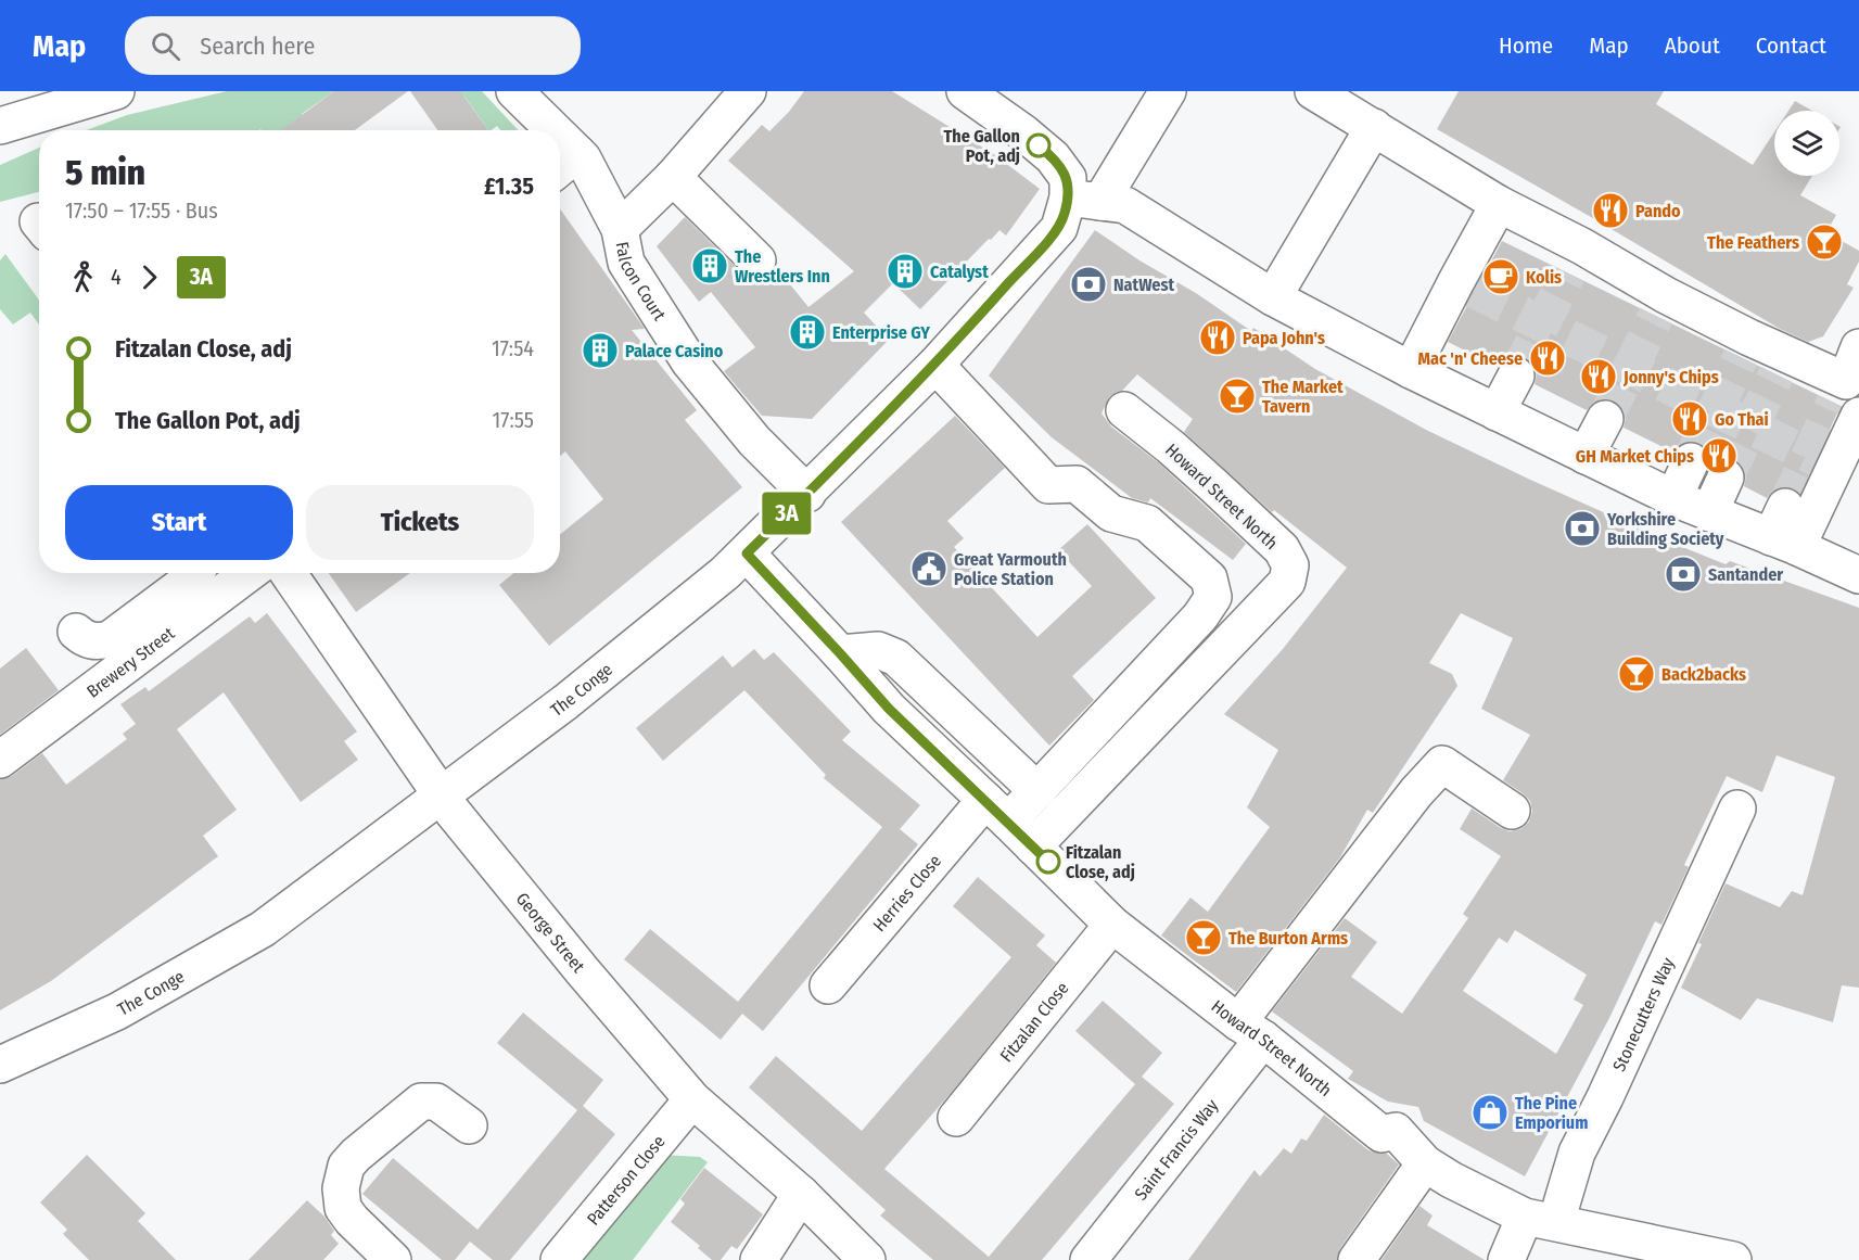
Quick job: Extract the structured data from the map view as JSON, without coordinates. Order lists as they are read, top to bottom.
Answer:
{
  "streets": {
    "street": [
      "Falcon Court",
      "Howard Street North",
      "Brewery Street",
      "The Conge",
      "Herries Close",
      "George Street",
      "Stonecutters Way",
      "Fitzalan Close",
      "Saint Francis Way",
      "Patterson Close"
    ]
  },
  "crossings": [
    ["Falcon Court", "The Conge"],
    ["Howard Street North", "The Conge"],
    ["Howard Street North", "Herries Close"],
    ["Howard Street North", "Stonecutters Way"],
    ["Howard Street North", "Fitzalan Close"],
    ["Howard Street North", "Saint Francis Way"],
    ["The Conge", "Herries Close"],
    ["The Conge", "George Street"],
    ["George Street", "Patterson Close"]
  ],
  "places": {
    "other": ["The Gallon Pot, adj", "Fitzalan Close, adj"],
    "restaurant": [
      "Pando",
      "Papa John's",
      "Mac 'n' Cheese",
      "Jonny's Chips",
      "Go Thai",
      "GH Market Chips"
    ],
    "bar": [
      "The Feathers",
      "The Market Tavern",
      "Back2backs",
      "The Burton Arms"
    ],
    "building": [
      "The Wrestlers Inn",
      "Catalyst",
      "Enterprise GY",
      "Palace Casino"
    ],
    "cafe": ["Kolis"],
    "bank": ["NatWest", "Yorkshire Building Society", "Santander"],
    "public building": ["Great Yarmouth Police Station"],
    "shop": ["The Pine Emporium"]
  },
  "lines": ["bus line 3A"],
  "page": {
    "header": "Map",
    "search": "Search here",
    "nav": [
      "Home",
      "Map",
      "About",
      "Contact"
    ],
    "on_map": "3A",
    "heading": ["5 min", "17:50 – 17:55 · Bus", "£1.35"],
    "legs": ["4", "3A"],
    "list": [
      {
        "name": "Fitzalan Close, adj",
        "value": "17:54"
      },
      {
        "name": "The Gallon Pot, adj",
        "value": "17:55"
      }
    ],
    "buttons": ["Start", "Tickets"]
  }
}
